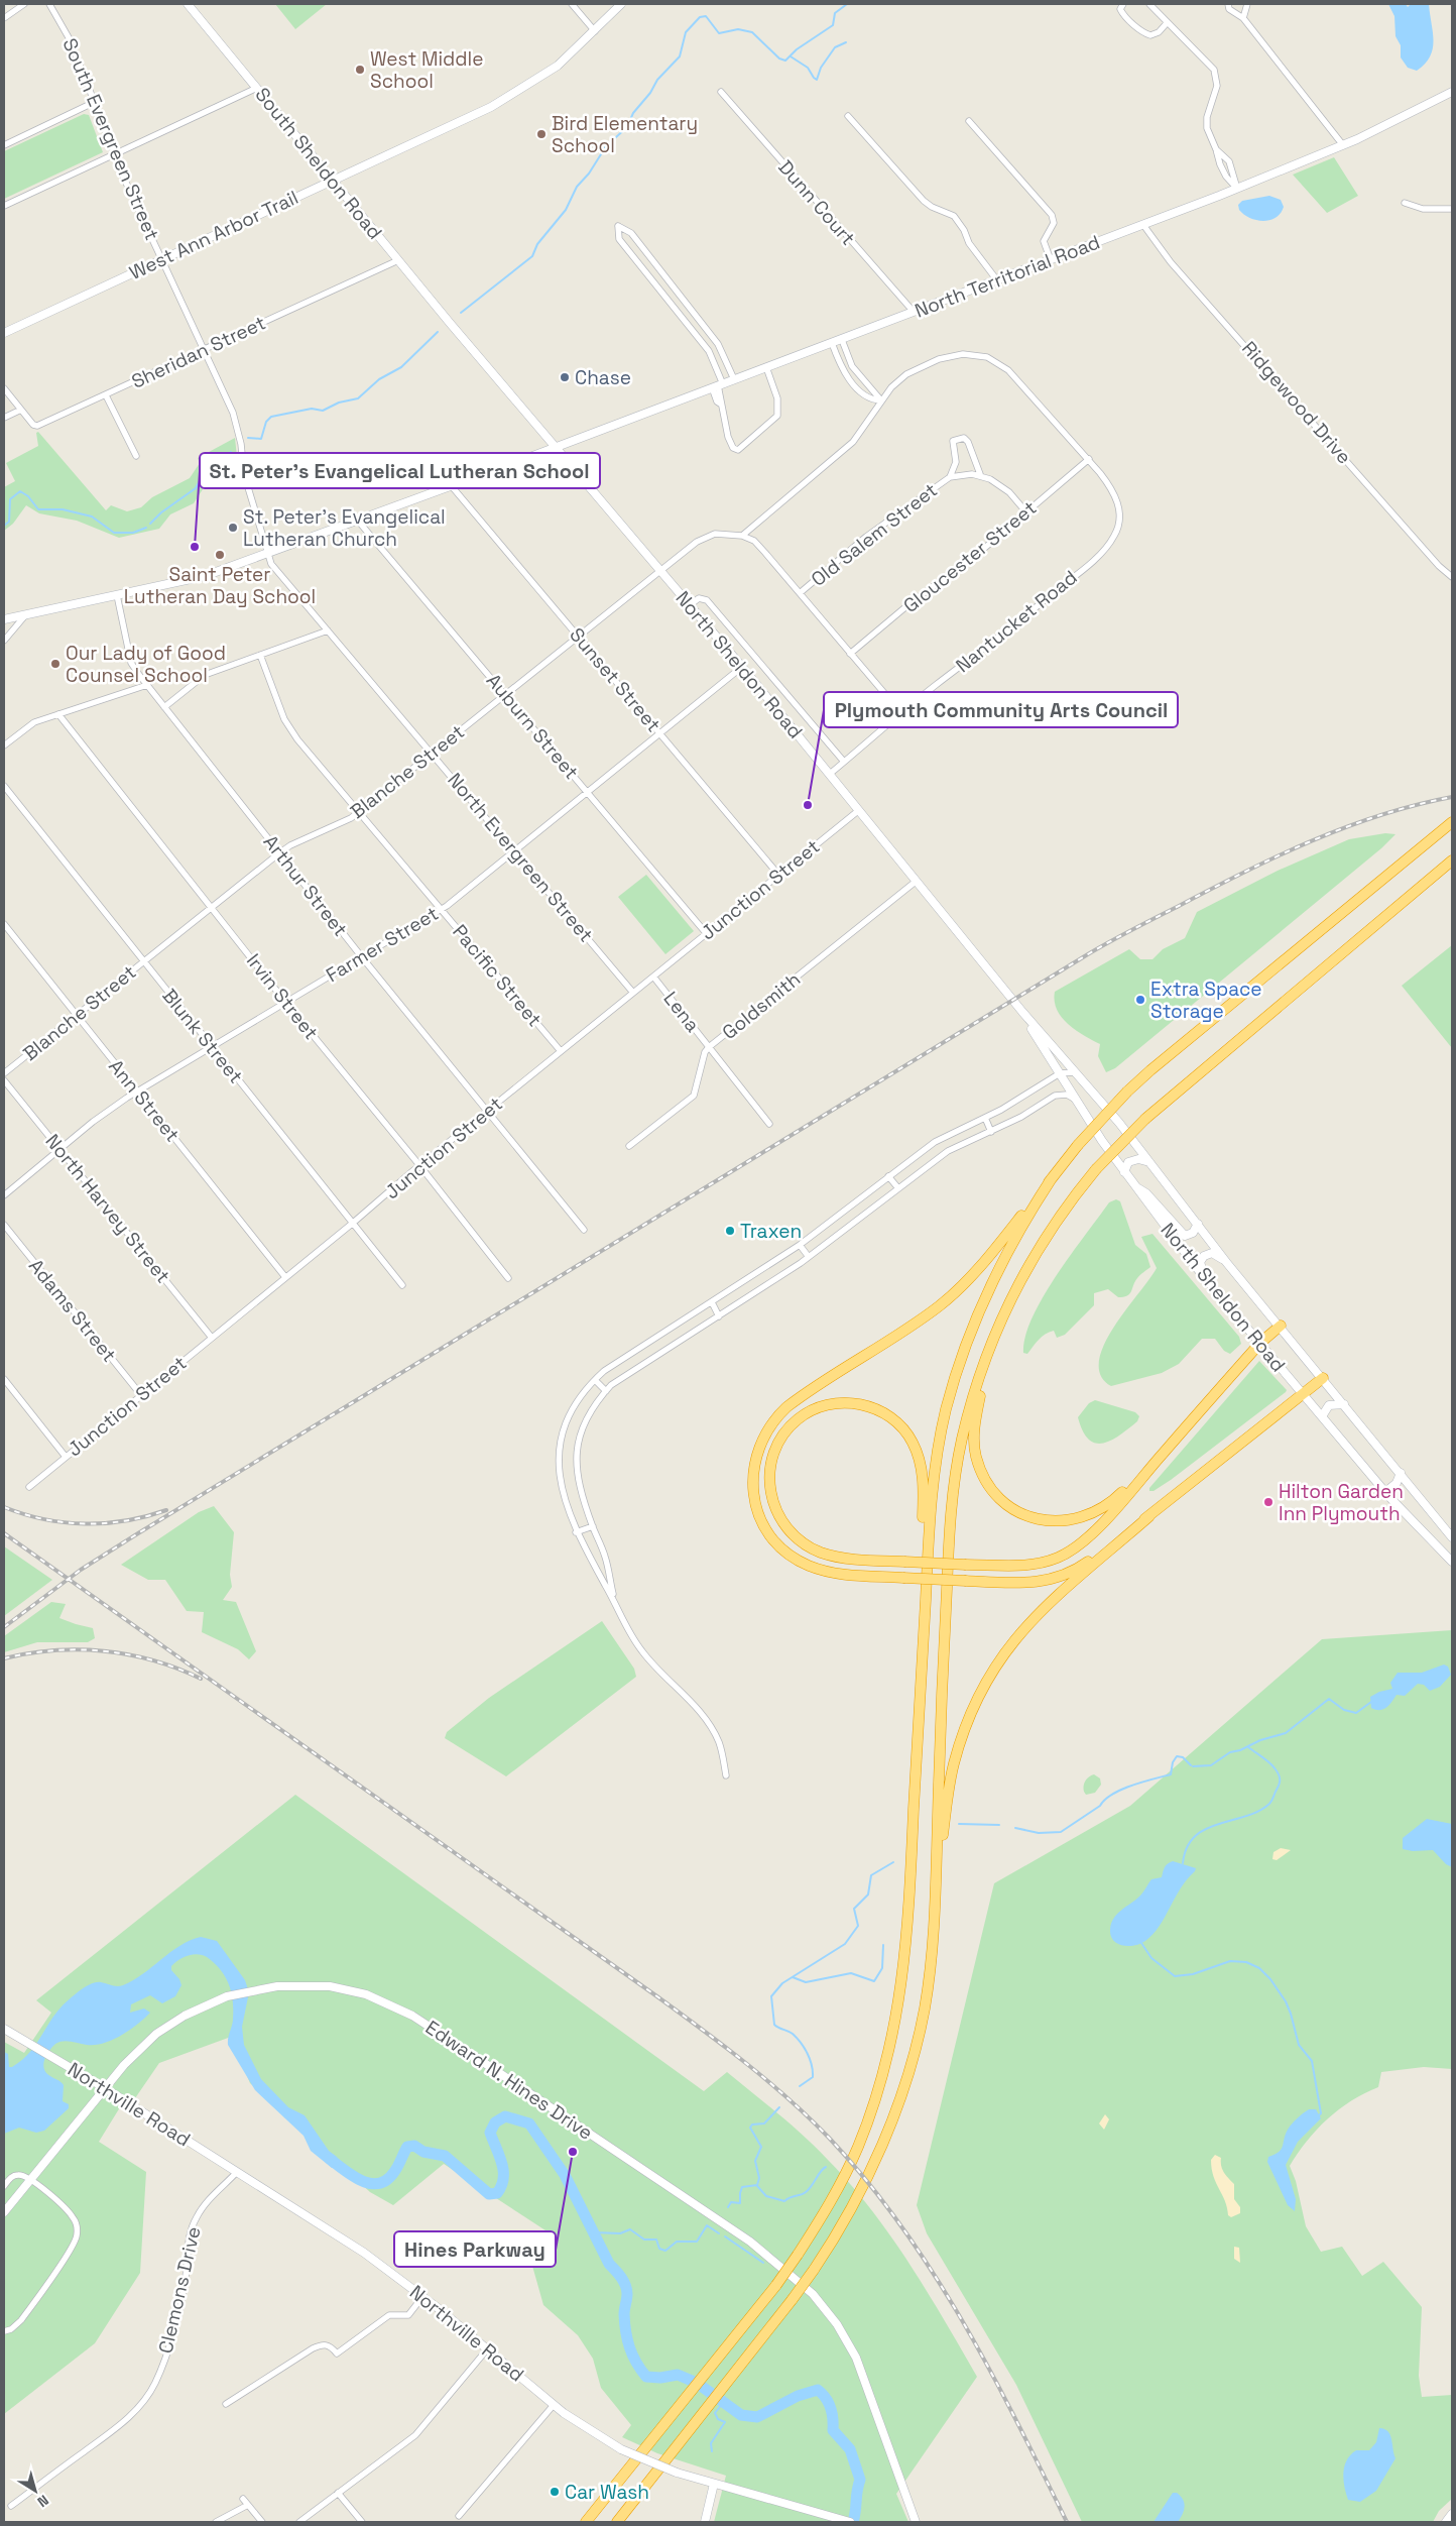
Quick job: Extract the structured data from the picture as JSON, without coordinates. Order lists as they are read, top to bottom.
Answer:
{
  "streets": {
    "main road": [
      "South Sheldon Road",
      "West Ann Arbor Trail",
      "North Territorial Road",
      "North Sheldon Road",
      "Edward N. Hines Drive",
      "Northville Road"
    ],
    "street": [
      "South Evergreen Street",
      "Dunn Court",
      "Sheridan Street",
      "Ridgewood Drive",
      "Old Salem Street",
      "Gloucester Street",
      "Nantucket Road",
      "Sunset Street",
      "Auburn Street",
      "Blanche Street",
      "North Evergreen Street",
      "Arthur Street",
      "Junction Street",
      "Farmer Street",
      "Pacific Street",
      "Irvin Street",
      "Goldsmith",
      "Lena",
      "Blunk Street",
      "Ann Street",
      "North Harvey Street",
      "Adams Street",
      "Clemons Drive"
    ]
  },
  "crossings": [
    ["South Evergreen Street", "West Ann Arbor Trail"],
    ["South Evergreen Street", "Sheridan Street"],
    ["South Evergreen Street", "North Evergreen Street"],
    ["South Sheldon Road", "West Ann Arbor Trail"],
    ["South Sheldon Road", "Sheridan Street"],
    ["South Sheldon Road", "North Sheldon Road"],
    ["Dunn Court", "North Territorial Road"],
    ["North Territorial Road", "Ridgewood Drive"],
    ["North Territorial Road", "North Sheldon Road"],
    ["North Territorial Road", "Sunset Street"],
    ["North Territorial Road", "Auburn Street"],
    ["North Territorial Road", "North Evergreen Street"],
    ["North Territorial Road", "Arthur Street"],
    ["Gloucester Street", "Nantucket Road"],
    ["Nantucket Road", "North Sheldon Road"],
    ["North Sheldon Road", "Blanche Street"],
    ["North Sheldon Road", "Junction Street"],
    ["North Sheldon Road", "Farmer Street"],
    ["North Sheldon Road", "Goldsmith"],
    ["Sunset Street", "Blanche Street"],
    ["Sunset Street", "Junction Street"],
    ["Sunset Street", "Farmer Street"],
    ["Auburn Street", "Blanche Street"],
    ["Auburn Street", "Junction Street"],
    ["Auburn Street", "Farmer Street"],
    ["Blanche Street", "North Evergreen Street"],
    ["Blanche Street", "Arthur Street"],
    ["Blanche Street", "Pacific Street"],
    ["Blanche Street", "Irvin Street"],
    ["Blanche Street", "Blunk Street"],
    ["Blanche Street", "Ann Street"],
    ["North Evergreen Street", "Junction Street"],
    ["North Evergreen Street", "Farmer Street"],
    ["Arthur Street", "Junction Street"],
    ["Arthur Street", "Farmer Street"],
    ["Junction Street", "Pacific Street"],
    ["Junction Street", "Irvin Street"],
    ["Junction Street", "Lena"],
    ["Junction Street", "Blunk Street"],
    ["Junction Street", "Ann Street"],
    ["Junction Street", "North Harvey Street"],
    ["Junction Street", "Adams Street"],
    ["Farmer Street", "Pacific Street"],
    ["Farmer Street", "Irvin Street"],
    ["Farmer Street", "Blunk Street"],
    ["Farmer Street", "Ann Street"],
    ["Farmer Street", "North Harvey Street"],
    ["Goldsmith", "Lena"],
    ["Edward N. Hines Drive", "Northville Road"],
    ["Northville Road", "Clemons Drive"]
  ],
  "places": [
    "West Middle School",
    "Bird Elementary School",
    "Chase",
    "St. Peter's Evangelical Lutheran Church",
    "St. Peter's Evangelical Lutheran School",
    "Saint Peter Lutheran Day School",
    "Our Lady of Good Counsel School",
    "Plymouth Community Arts Council",
    "Extra Space Storage",
    "Traxen",
    "Hilton Garden Inn Plymouth",
    "Hines Parkway",
    "Car Wash"
  ],
  "north": "bottom right"
}
